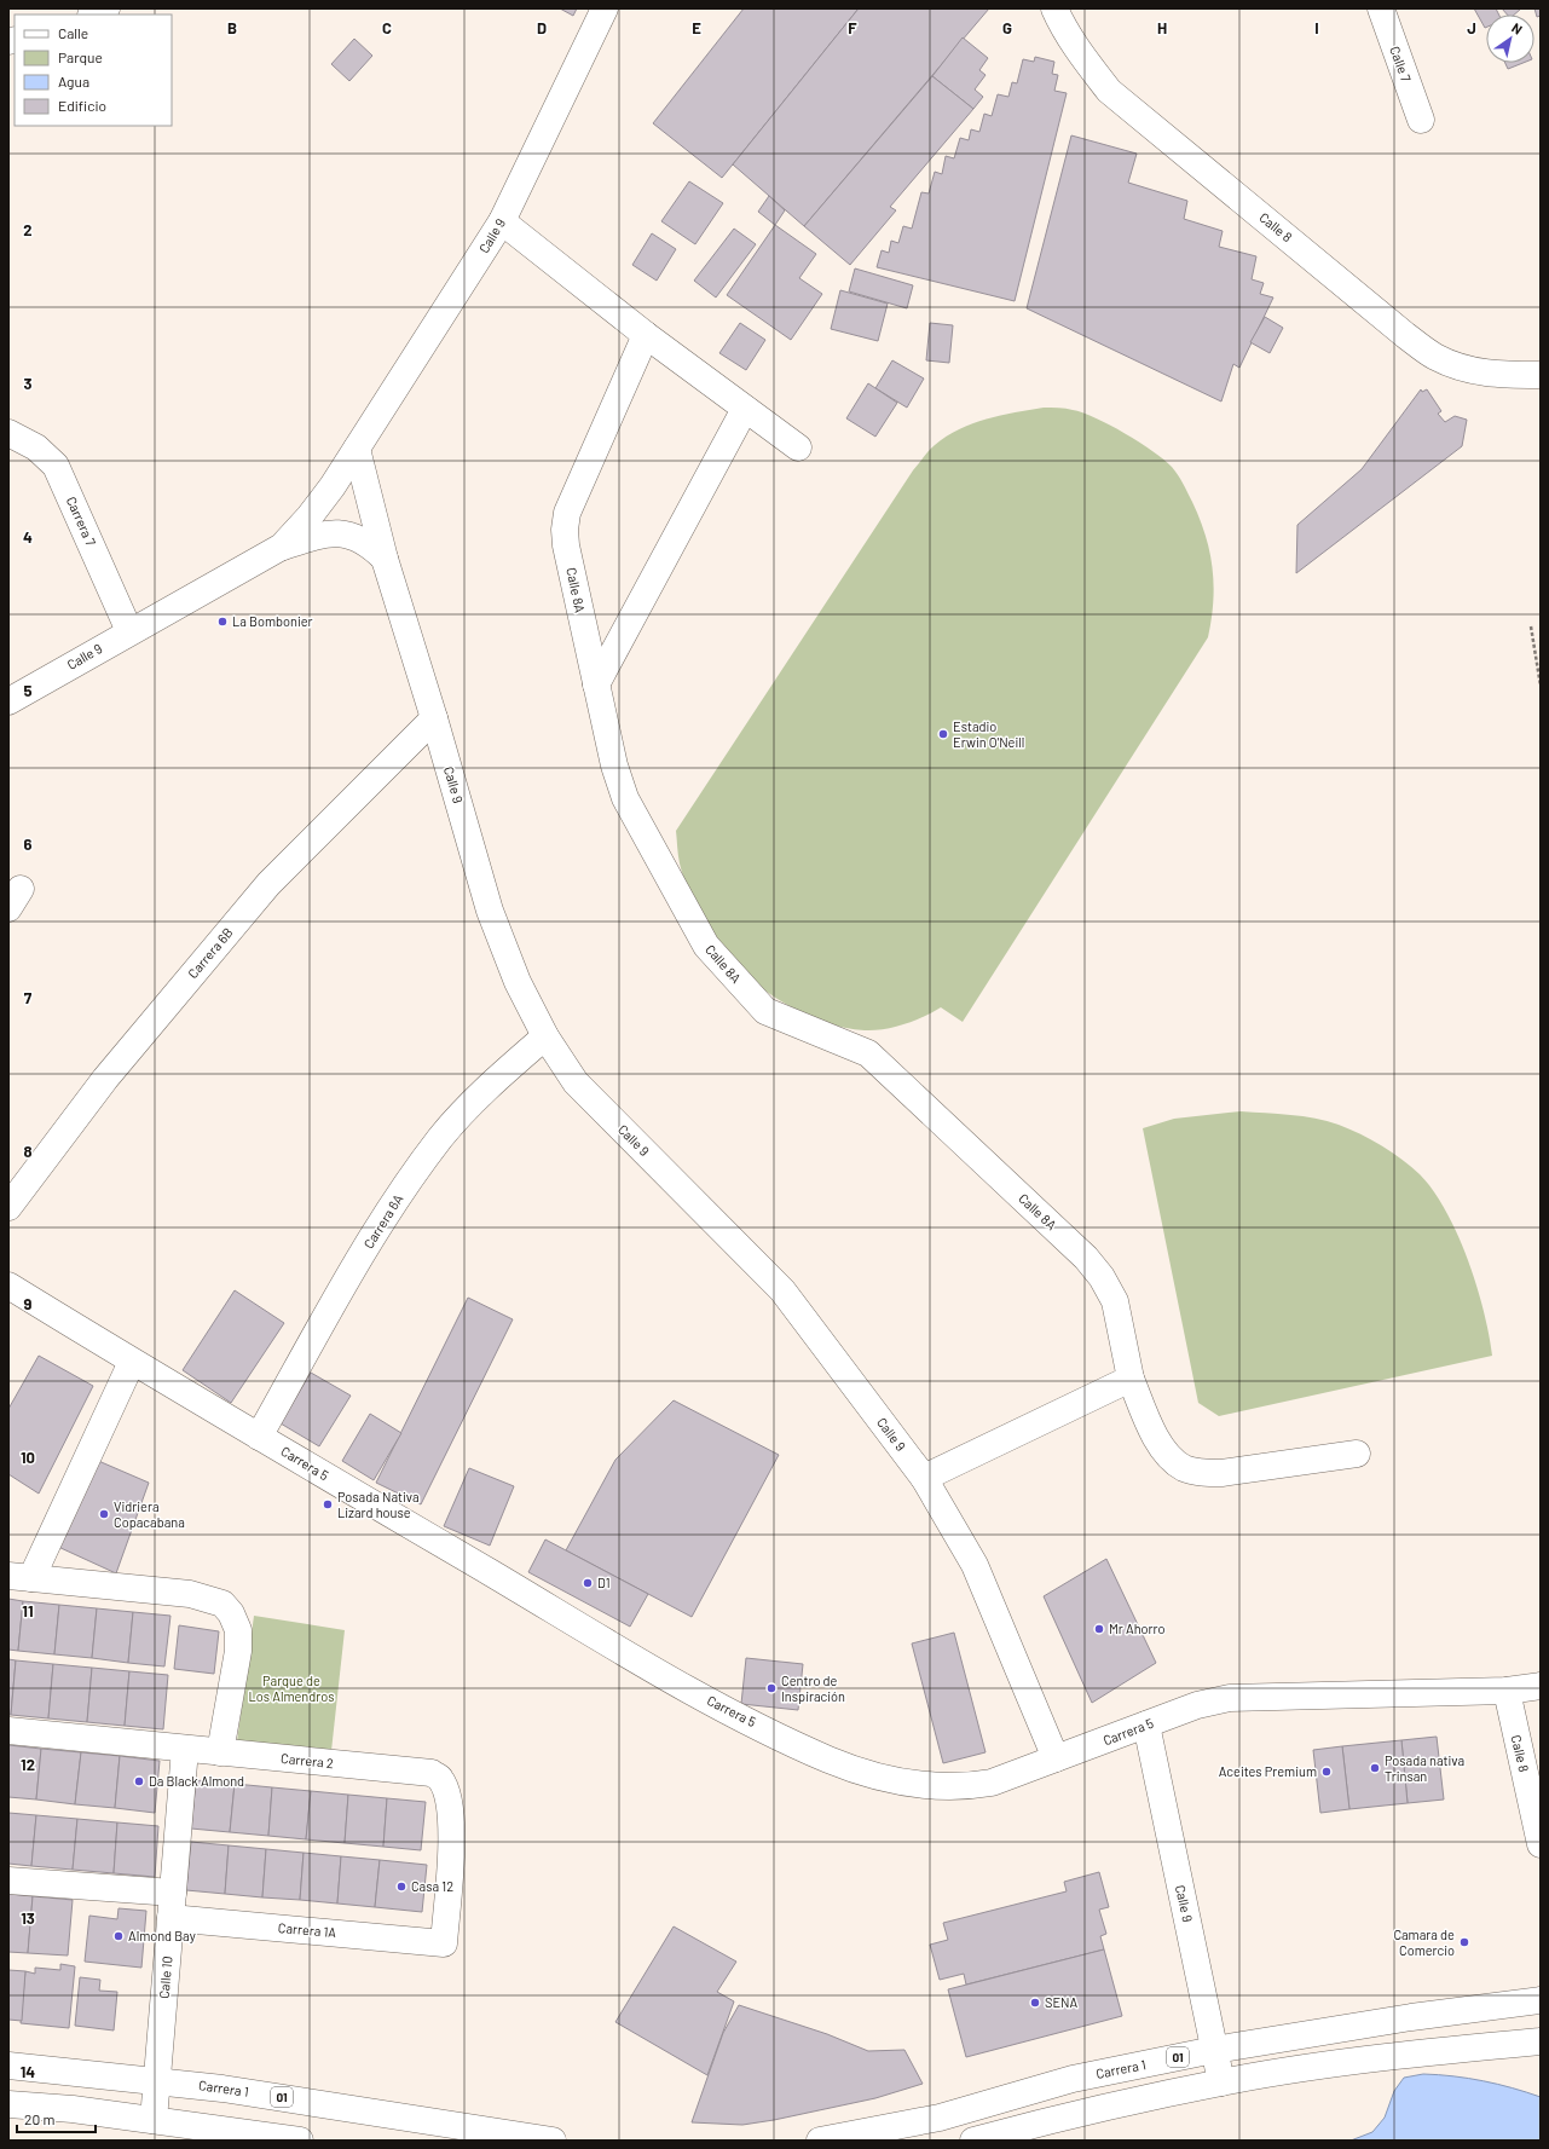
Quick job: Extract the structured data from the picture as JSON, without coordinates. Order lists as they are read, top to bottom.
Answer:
{
  "streets": {
    "main road": [
      "Calle 7",
      "Calle 8",
      "Calle 9",
      "Carrera 7",
      "Calle 8A",
      "Carrera 6B",
      "Carrera 6A",
      "Carrera 5",
      "Carrera 2",
      "Carrera 1A",
      "Calle 10",
      "01",
      "Carrera 1"
    ]
  },
  "crossings": [
    ["Calle 8", "Carrera 5"],
    ["Calle 9", "Carrera 7"],
    ["Calle 9", "Carrera 6B"],
    ["Calle 9", "Carrera 6A"],
    ["Calle 9", "Carrera 5"],
    ["Calle 9", "Carrera 1"],
    ["Carrera 6A", "Carrera 5"],
    ["Carrera 2", "Carrera 1A"],
    ["Carrera 2", "Calle 10"],
    ["Carrera 1A", "Calle 10"],
    ["Calle 10", "Carrera 1"]
  ],
  "parks": ["Parque de Los Almendros"],
  "places": [
    "La Bombonier",
    "Estadio Erwin O'Neill",
    "Posada Nativa Lizard house",
    "Vidriera Copacabana",
    "D1",
    "Mr Ahorro",
    "Centro de Inspiración",
    "Posada nativa Trinsan",
    "Aceites Premium",
    "Da Black Almond",
    "Casa 12",
    "Almond Bay",
    "Camara de Comercio",
    "SENA"
  ],
  "legend": [
    "Calle",
    "Parque",
    "Agua",
    "Edificio"
  ],
  "scale_bar": "20 m",
  "north": "top right",
  "grid": {
    "columns": [
      "B",
      "C",
      "D",
      "E",
      "F",
      "G",
      "H",
      "I",
      "J"
    ],
    "rows": [
      "2",
      "3",
      "4",
      "5",
      "6",
      "7",
      "8",
      "9",
      "10",
      "11",
      "12",
      "13",
      "14"
    ]
  }
}
